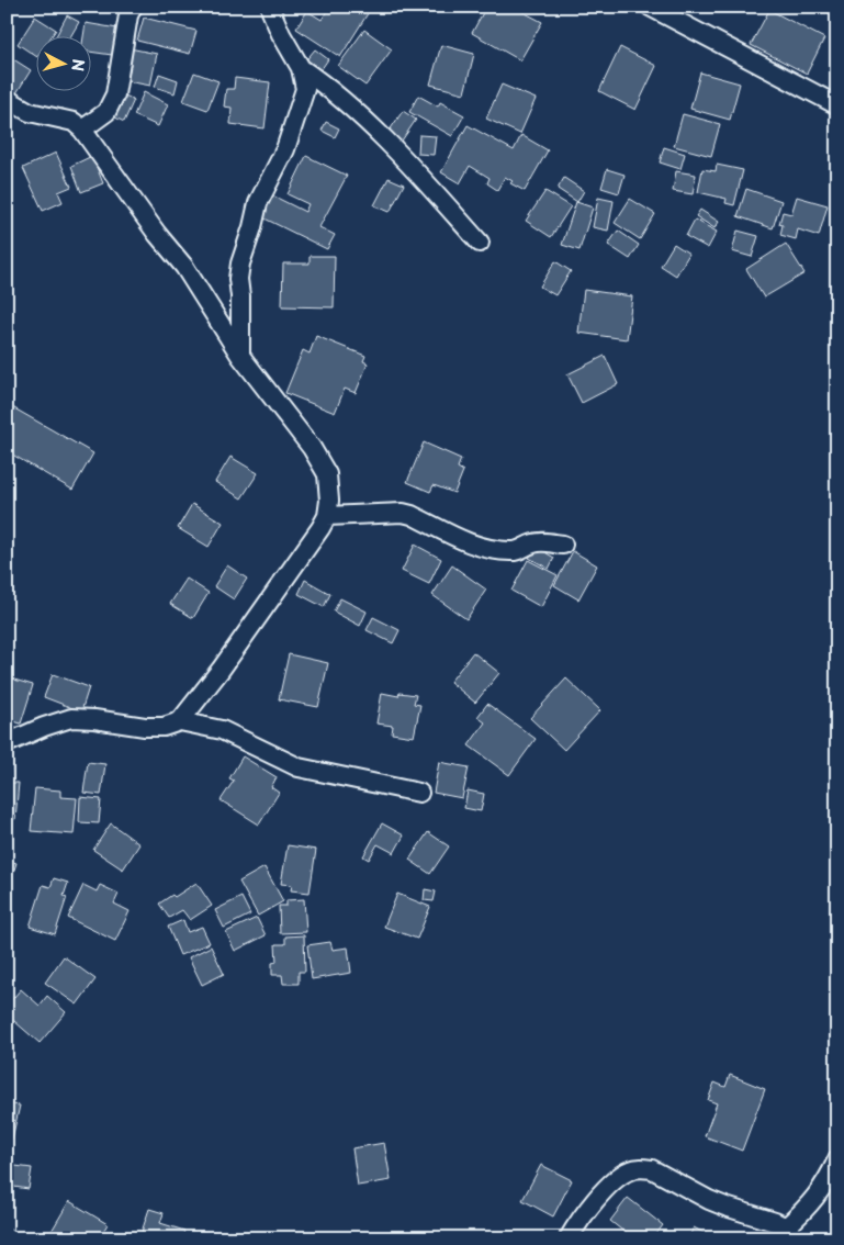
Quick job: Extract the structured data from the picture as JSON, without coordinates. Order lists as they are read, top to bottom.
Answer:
{
  "north": "right"
}
